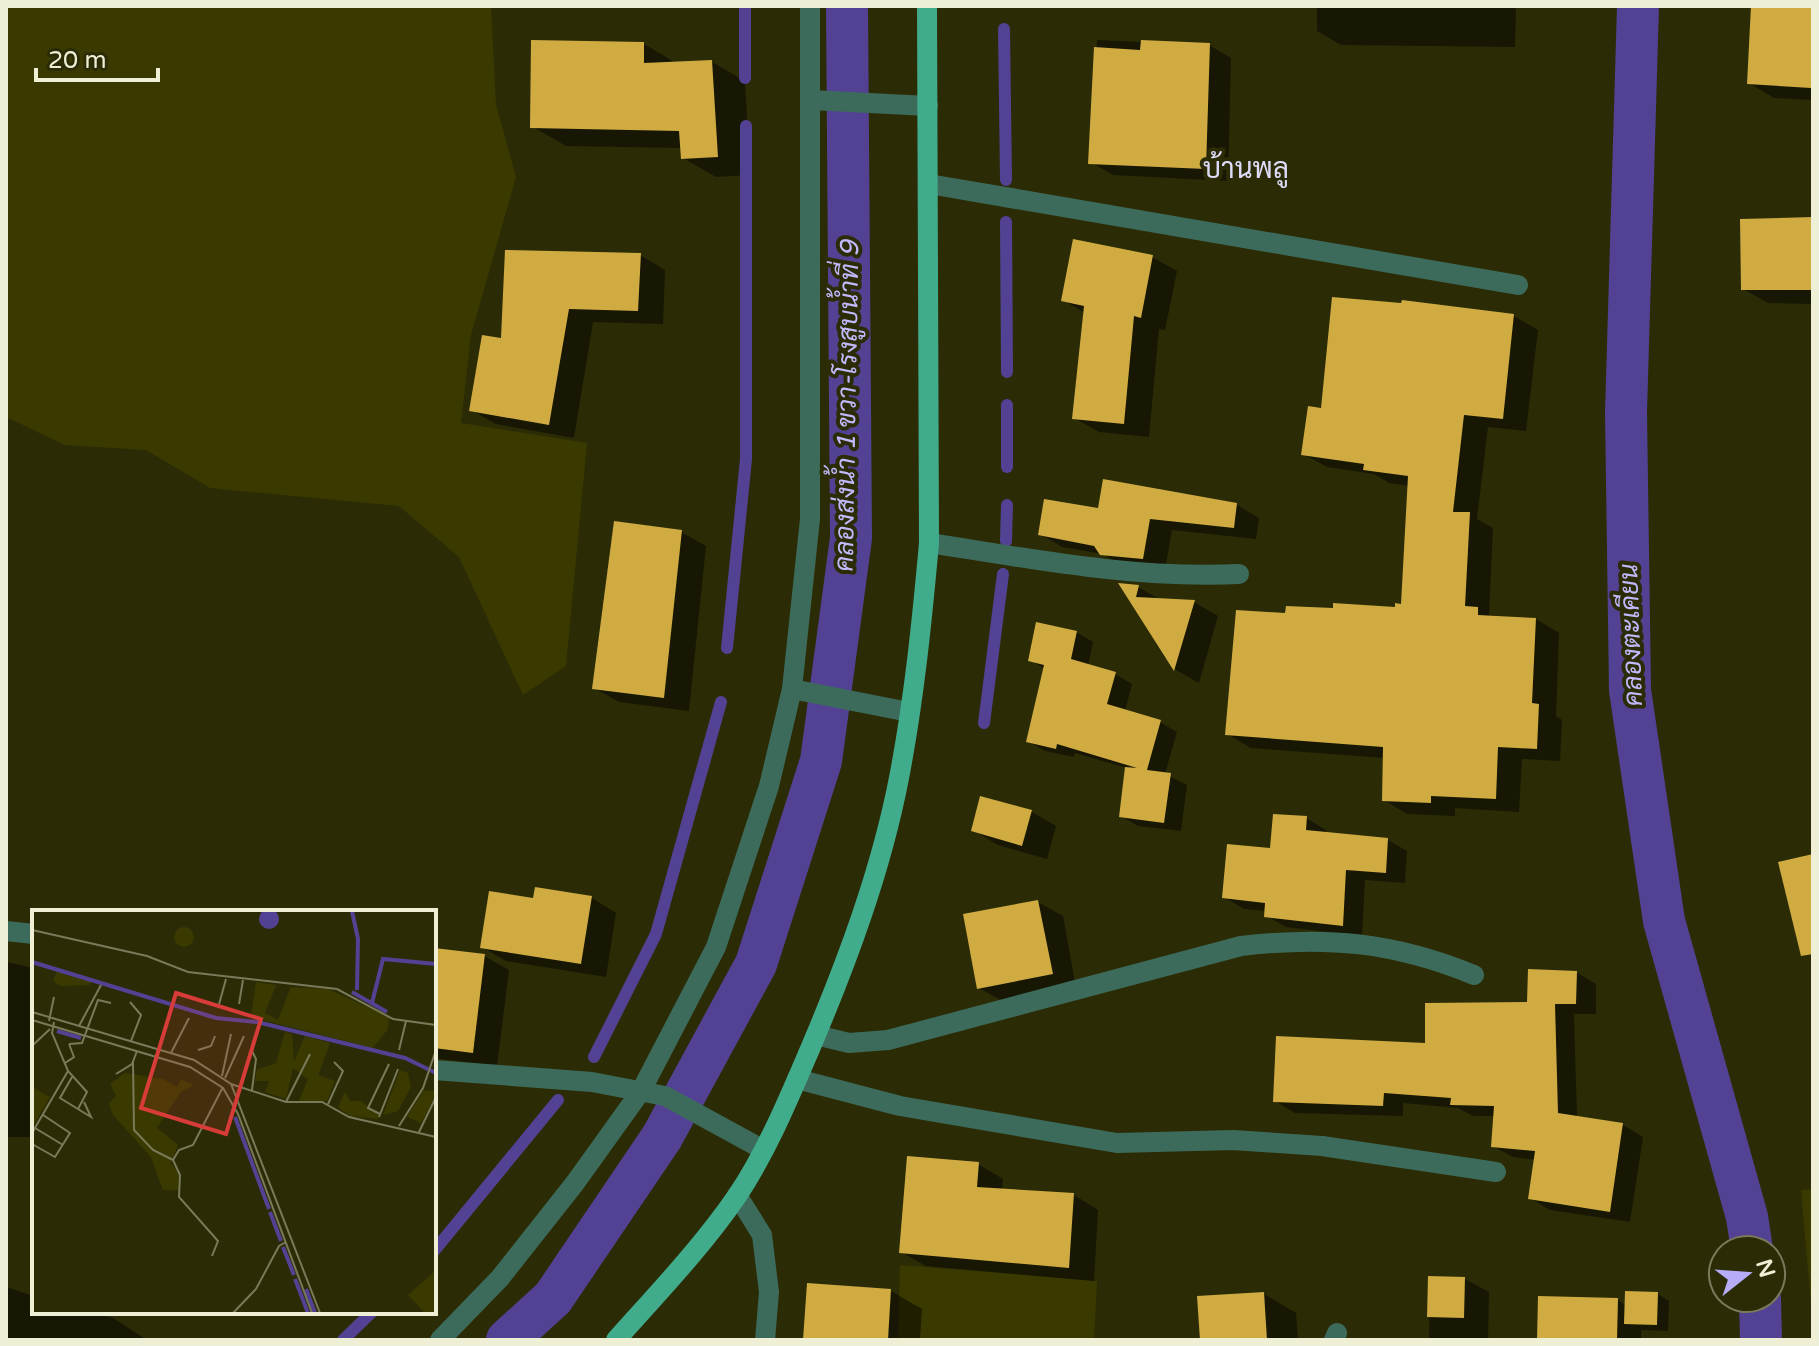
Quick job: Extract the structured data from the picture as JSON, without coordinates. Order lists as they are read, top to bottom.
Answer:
{
  "districts": ["บ้านพลู"],
  "water": ["คลองส่งน้ำ 1 ขวา-โรงสูบน้ำที่ 9", "คลองตะเคียน"],
  "scale_bar": "20 m",
  "north": "right"
}
